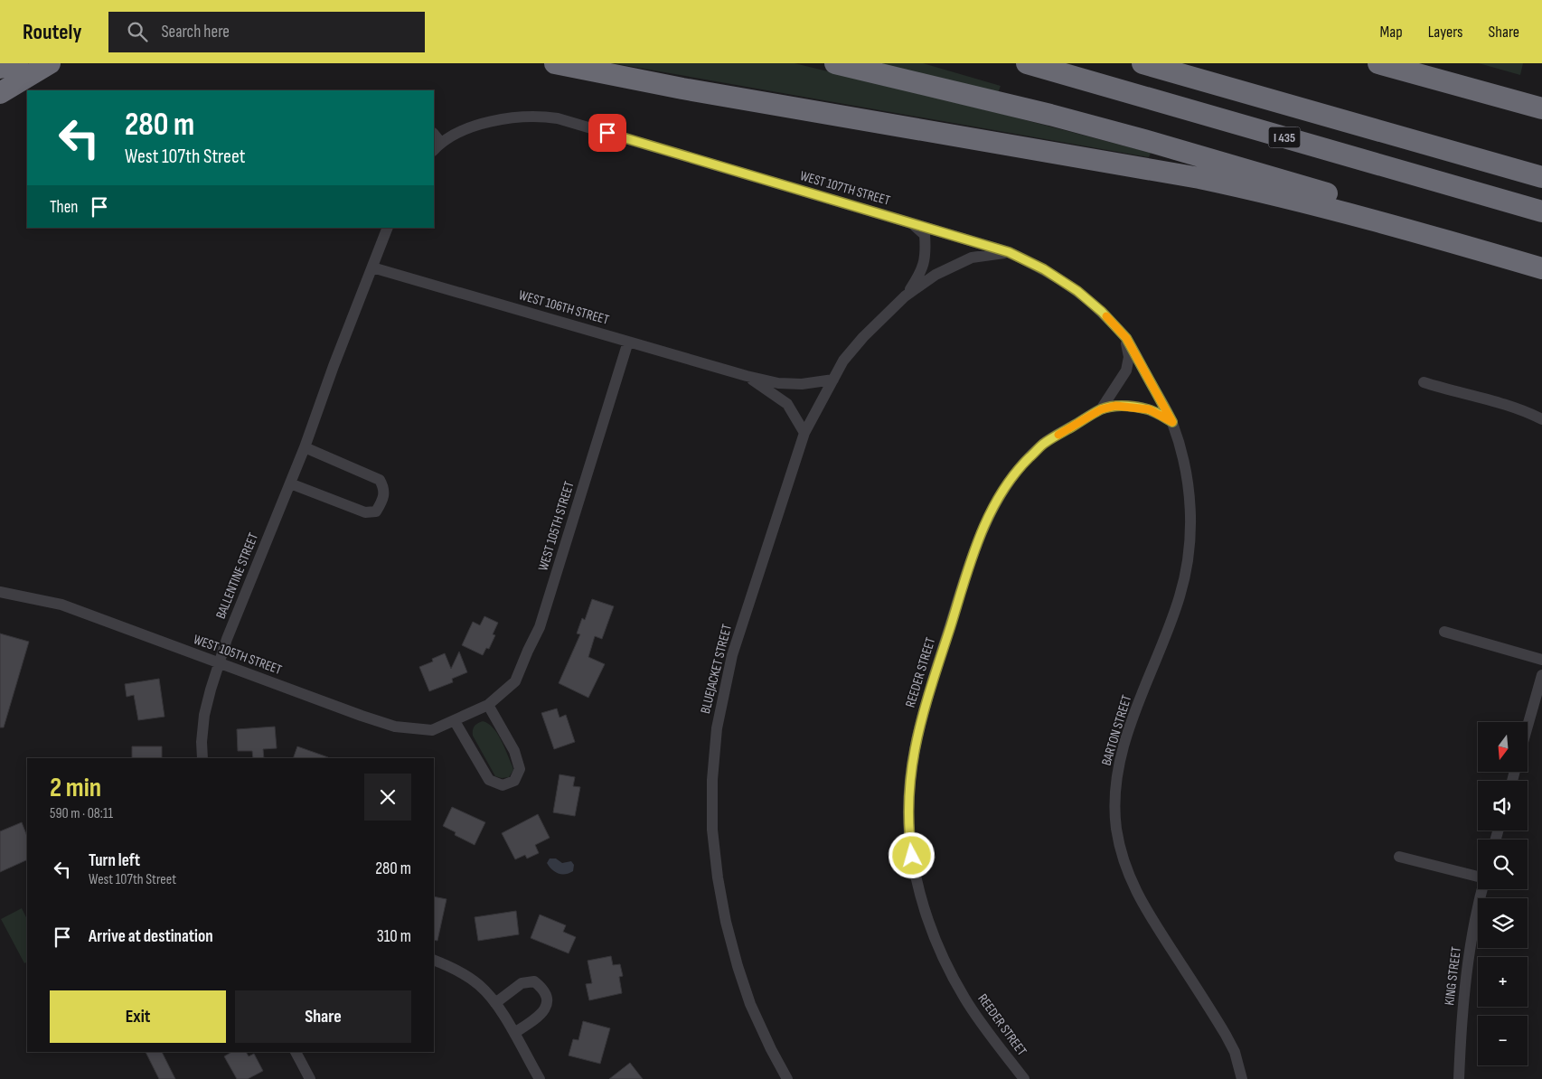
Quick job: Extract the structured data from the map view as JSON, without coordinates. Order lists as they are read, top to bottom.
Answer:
{
  "streets": {
    "highway": ["I 435"],
    "street": [
      "WEST 107TH STREET",
      "WEST 106TH STREET",
      "WEST 105TH STREET",
      "BALLENTINE STREET",
      "BLUEJACKET STREET",
      "REEDER STREET",
      "BARTON STREET",
      "KING STREET"
    ]
  },
  "crossings": [
    ["WEST 107TH STREET", "BLUEJACKET STREET"],
    ["WEST 107TH STREET", "REEDER STREET"],
    ["WEST 107TH STREET", "BARTON STREET"],
    ["WEST 106TH STREET", "WEST 105TH STREET"],
    ["WEST 106TH STREET", "BALLENTINE STREET"],
    ["WEST 106TH STREET", "BLUEJACKET STREET"],
    ["WEST 105TH STREET", "BALLENTINE STREET"],
    ["REEDER STREET", "BARTON STREET"]
  ],
  "north": "bottom",
  "page": {
    "header": "Routely",
    "search": "Search here",
    "nav": ["Map", "Layers", "Share"],
    "turn": ["280 m", "West 107th Street"],
    "then": "Then",
    "map_buttons": ["+", "−"],
    "heading": ["2 min", "590 m · 08:11"],
    "list": [
      {
        "name": "Turn left",
        "note": "West 107th Street",
        "value": "280 m"
      },
      {
        "name": "Arrive at destination",
        "value": "310 m"
      }
    ],
    "buttons": ["Exit", "Share"]
  }
}
